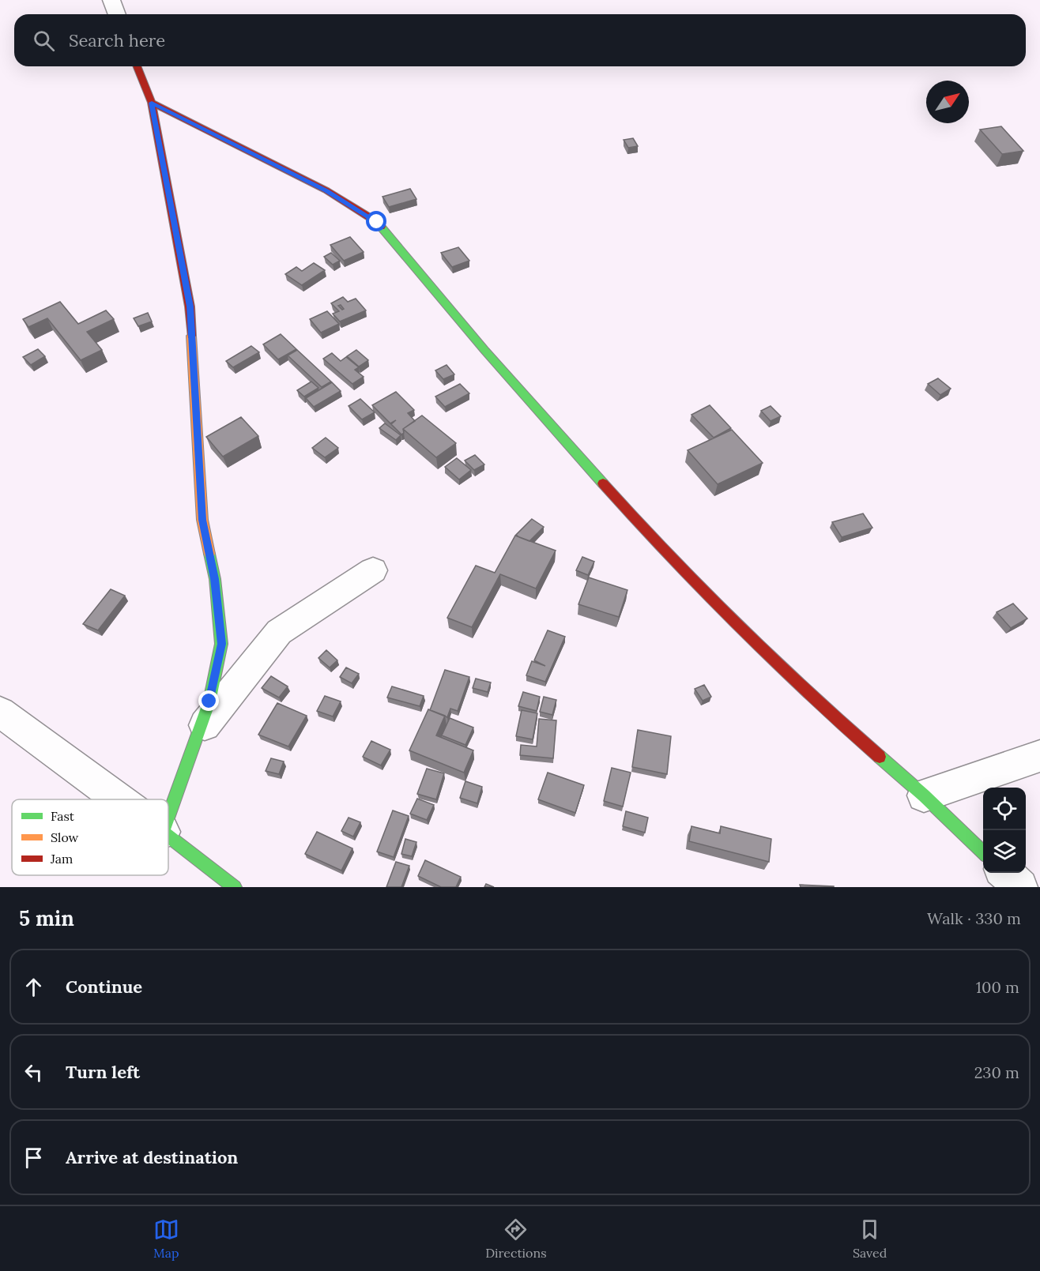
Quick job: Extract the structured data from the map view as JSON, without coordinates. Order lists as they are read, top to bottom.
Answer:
{
  "legend": ["Fast", "Slow", "Jam"],
  "north": "top right",
  "page": {
    "search": "Search here",
    "heading": ["5 min", "Walk · 330 m"],
    "list": [
      ["Continue", "100 m"],
      ["Turn left", "230 m"],
      "Arrive at destination"
    ],
    "nav": ["Map", "Directions", "Saved"]
  }
}
